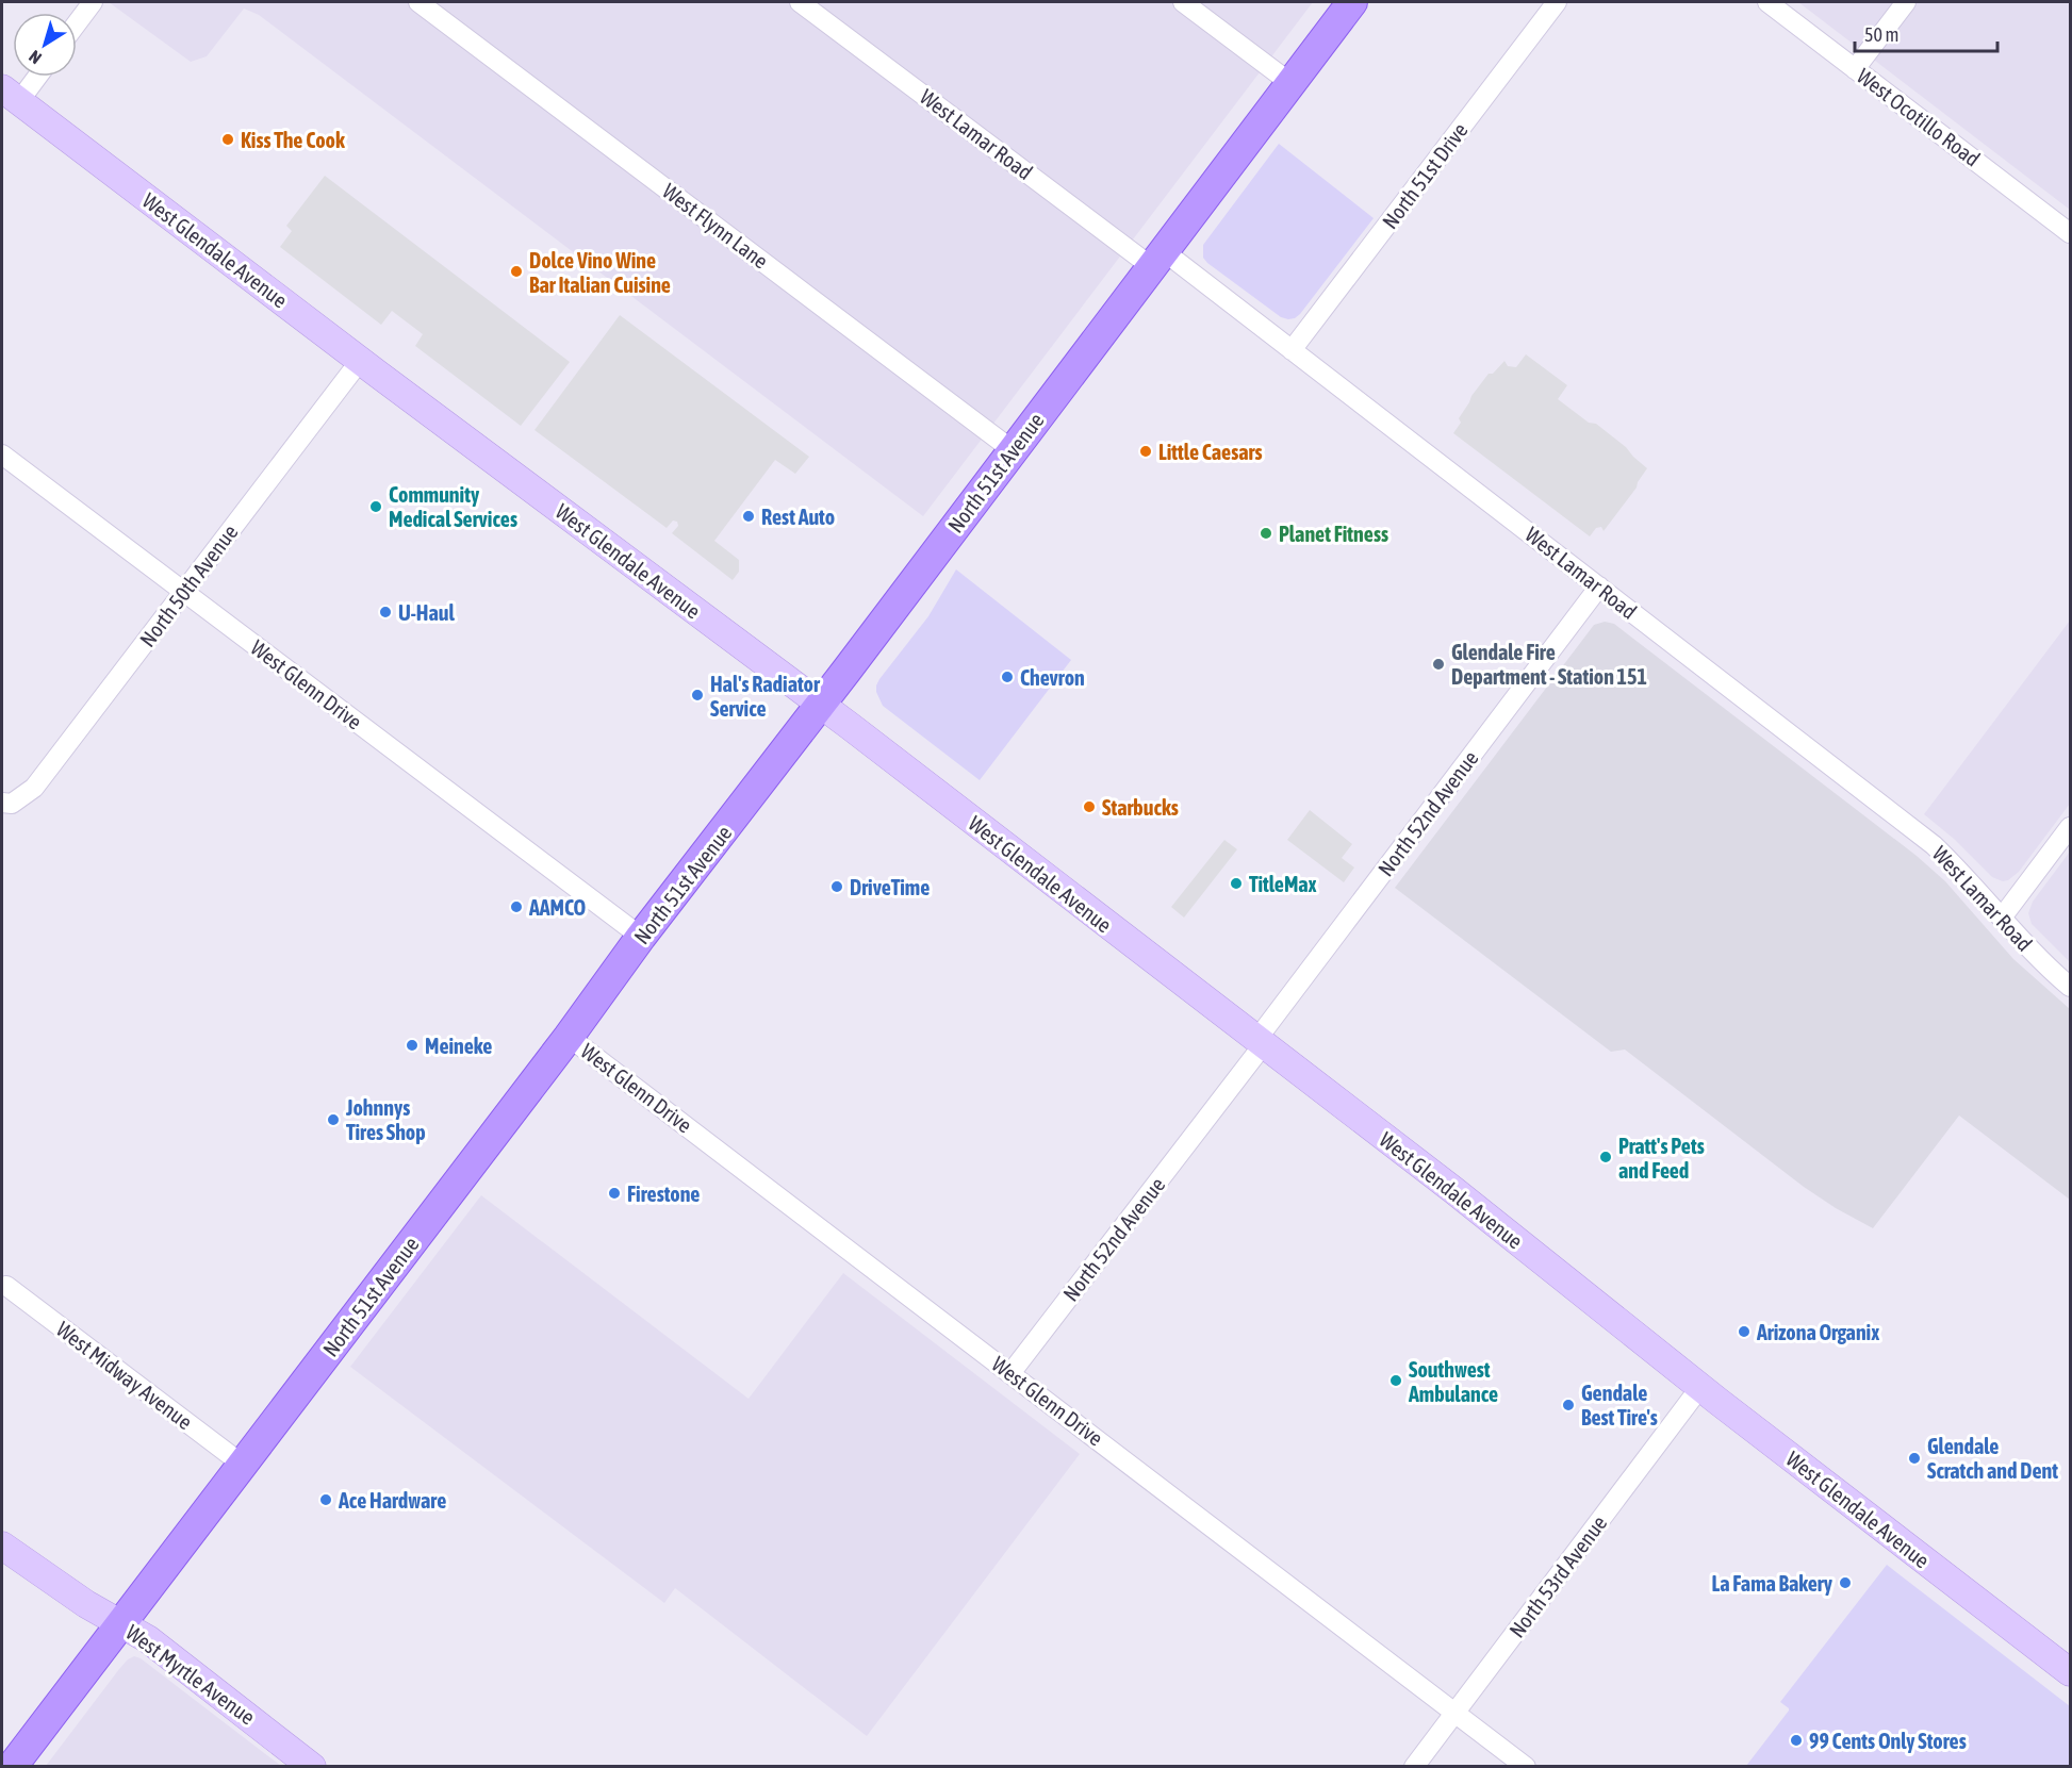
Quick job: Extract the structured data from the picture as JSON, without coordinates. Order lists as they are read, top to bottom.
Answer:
{
  "streets": {
    "main road": ["West Glendale Avenue", "North 51st Avenue", "West Myrtle Avenue"],
    "street": [
      "West Ocotillo Road",
      "West Lamar Road",
      "North 51st Drive",
      "West Flynn Lane",
      "North 50th Avenue",
      "West Glenn Drive",
      "North 52nd Avenue",
      "West Midway Avenue",
      "North 53rd Avenue"
    ]
  },
  "crossings": [
    ["West Lamar Road", "North 51st Drive"],
    ["West Lamar Road", "North 51st Avenue"],
    ["West Lamar Road", "North 52nd Avenue"],
    ["West Flynn Lane", "North 51st Avenue"],
    ["West Glendale Avenue", "North 51st Avenue"],
    ["West Glendale Avenue", "North 50th Avenue"],
    ["West Glendale Avenue", "North 52nd Avenue"],
    ["West Glendale Avenue", "North 53rd Avenue"],
    ["North 51st Avenue", "West Glenn Drive"],
    ["North 51st Avenue", "West Midway Avenue"],
    ["North 51st Avenue", "West Myrtle Avenue"],
    ["North 50th Avenue", "West Glenn Drive"],
    ["West Glenn Drive", "North 52nd Avenue"],
    ["West Glenn Drive", "North 53rd Avenue"]
  ],
  "places": [
    "Kiss The Cook",
    "Dolce Vino Wine Bar Italian Cuisine",
    "Little Caesars",
    "Community Medical Services",
    "Rest Auto",
    "Planet Fitness",
    "U-Haul",
    "Glendale Fire Department - Station 151",
    "Chevron",
    "Hal's Radiator Service",
    "Starbucks",
    "TitleMax",
    "DriveTime",
    "AAMCO",
    "Meineke",
    "Johnnys Tires Shop",
    "Pratt's Pets and Feed",
    "Firestone",
    "Arizona Organix",
    "Southwest Ambulance",
    "Gendale Best Tire's",
    "Glendale Scratch and Dent",
    "Ace Hardware",
    "La Fama Bakery",
    "99 Cents Only Stores"
  ],
  "scale_bar": "50 m",
  "north": "bottom left"
}
